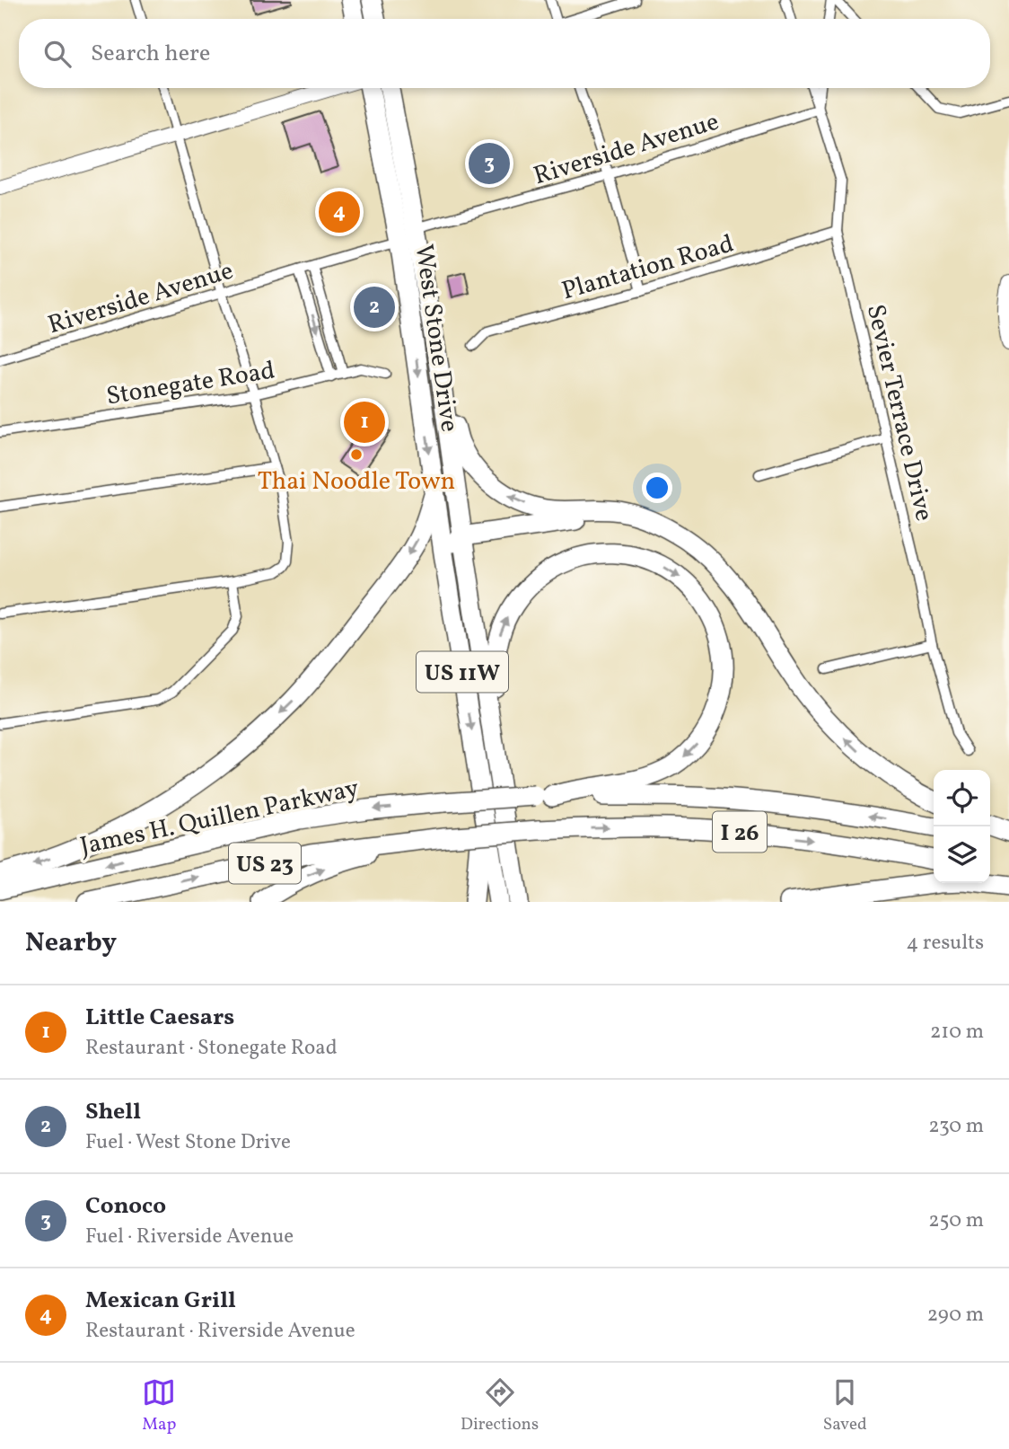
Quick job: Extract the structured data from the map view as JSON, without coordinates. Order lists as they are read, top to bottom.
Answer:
{
  "streets": {
    "highway": [
      "West Stone Drive",
      "US 11W",
      "James H. Quillen Parkway",
      "I 26",
      "US 23"
    ],
    "street": [
      "Riverside Avenue",
      "Plantation Road",
      "Stonegate Road",
      "Sevier Terrace Drive"
    ]
  },
  "crossings": [
    ["Riverside Avenue", "West Stone Drive"],
    ["Riverside Avenue", "Sevier Terrace Drive"],
    ["Plantation Road", "Sevier Terrace Drive"],
    ["I 26", "US 23"]
  ],
  "places": ["Thai Noodle Town"],
  "page": {
    "search": "Search here",
    "pins": [
      "3",
      "4",
      "2",
      "1"
    ],
    "heading": ["Nearby", "4 results"],
    "list": [
      {
        "mark": "1",
        "name": "Little Caesars",
        "note": "Restaurant · Stonegate Road",
        "value": "210 m"
      },
      {
        "mark": "2",
        "name": "Shell",
        "note": "Fuel · West Stone Drive",
        "value": "230 m"
      },
      {
        "mark": "3",
        "name": "Conoco",
        "note": "Fuel · Riverside Avenue",
        "value": "250 m"
      },
      {
        "mark": "4",
        "name": "Mexican Grill",
        "note": "Restaurant · Riverside Avenue",
        "value": "290 m"
      }
    ],
    "nav": ["Map", "Directions", "Saved"]
  }
}
